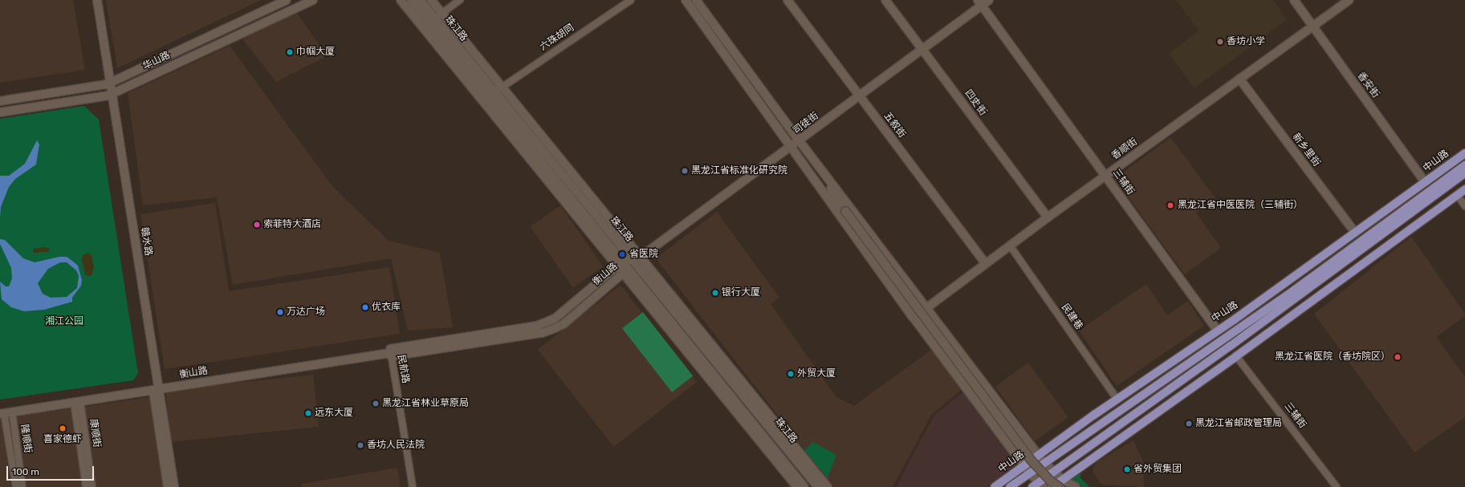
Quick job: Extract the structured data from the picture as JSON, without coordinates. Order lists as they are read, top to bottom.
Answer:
{
  "streets": {
    "main road": [
      "珠江路",
      "华山路",
      "香安街",
      "四史街",
      "司徒街",
      "五叙街",
      "香顺街",
      "新乡里街",
      "中山路",
      "三辅街",
      "赣水路",
      "衡山路"
    ],
    "street": [
      "六珠胡同",
      "民建巷",
      "民航路",
      "康顺街",
      "隆顺街"
    ]
  },
  "crossings": [
    ["珠江路", "六珠胡同"],
    ["珠江路", "司徒街"],
    ["珠江路", "衡山路"],
    ["华山路", "赣水路"],
    ["香安街", "香顺街"],
    ["香安街", "中山路"],
    ["四史街", "司徒街"],
    ["四史街", "香顺街"],
    ["司徒街", "五叙街"],
    ["司徒街", "三辅街"],
    ["司徒街", "衡山路"],
    ["五叙街", "香顺街"],
    ["香顺街", "新乡里街"],
    ["香顺街", "三辅街"],
    ["香顺街", "民建巷"],
    ["新乡里街", "中山路"],
    ["中山路", "三辅街"],
    ["中山路", "民建巷"],
    ["赣水路", "衡山路"],
    ["衡山路", "民航路"],
    ["衡山路", "康顺街"],
    ["衡山路", "隆顺街"]
  ],
  "parks": ["湘江公园"],
  "places": [
    "香坊小学",
    "巾帼大厦",
    "黑龙江省标准化研究院",
    "黑龙江省中医医院（三辅街）",
    "索菲特大酒店",
    "省医院",
    "银行大厦",
    "优衣库",
    "万达广场",
    "黑龙江省医院（香坊院区）",
    "外贸大厦",
    "黑龙江省林业草原局",
    "远东大厦",
    "黑龙江省邮政管理局",
    "喜家德虾",
    "香坊人民法院",
    "省外贸集团"
  ],
  "scale_bar": "100 m"
}
